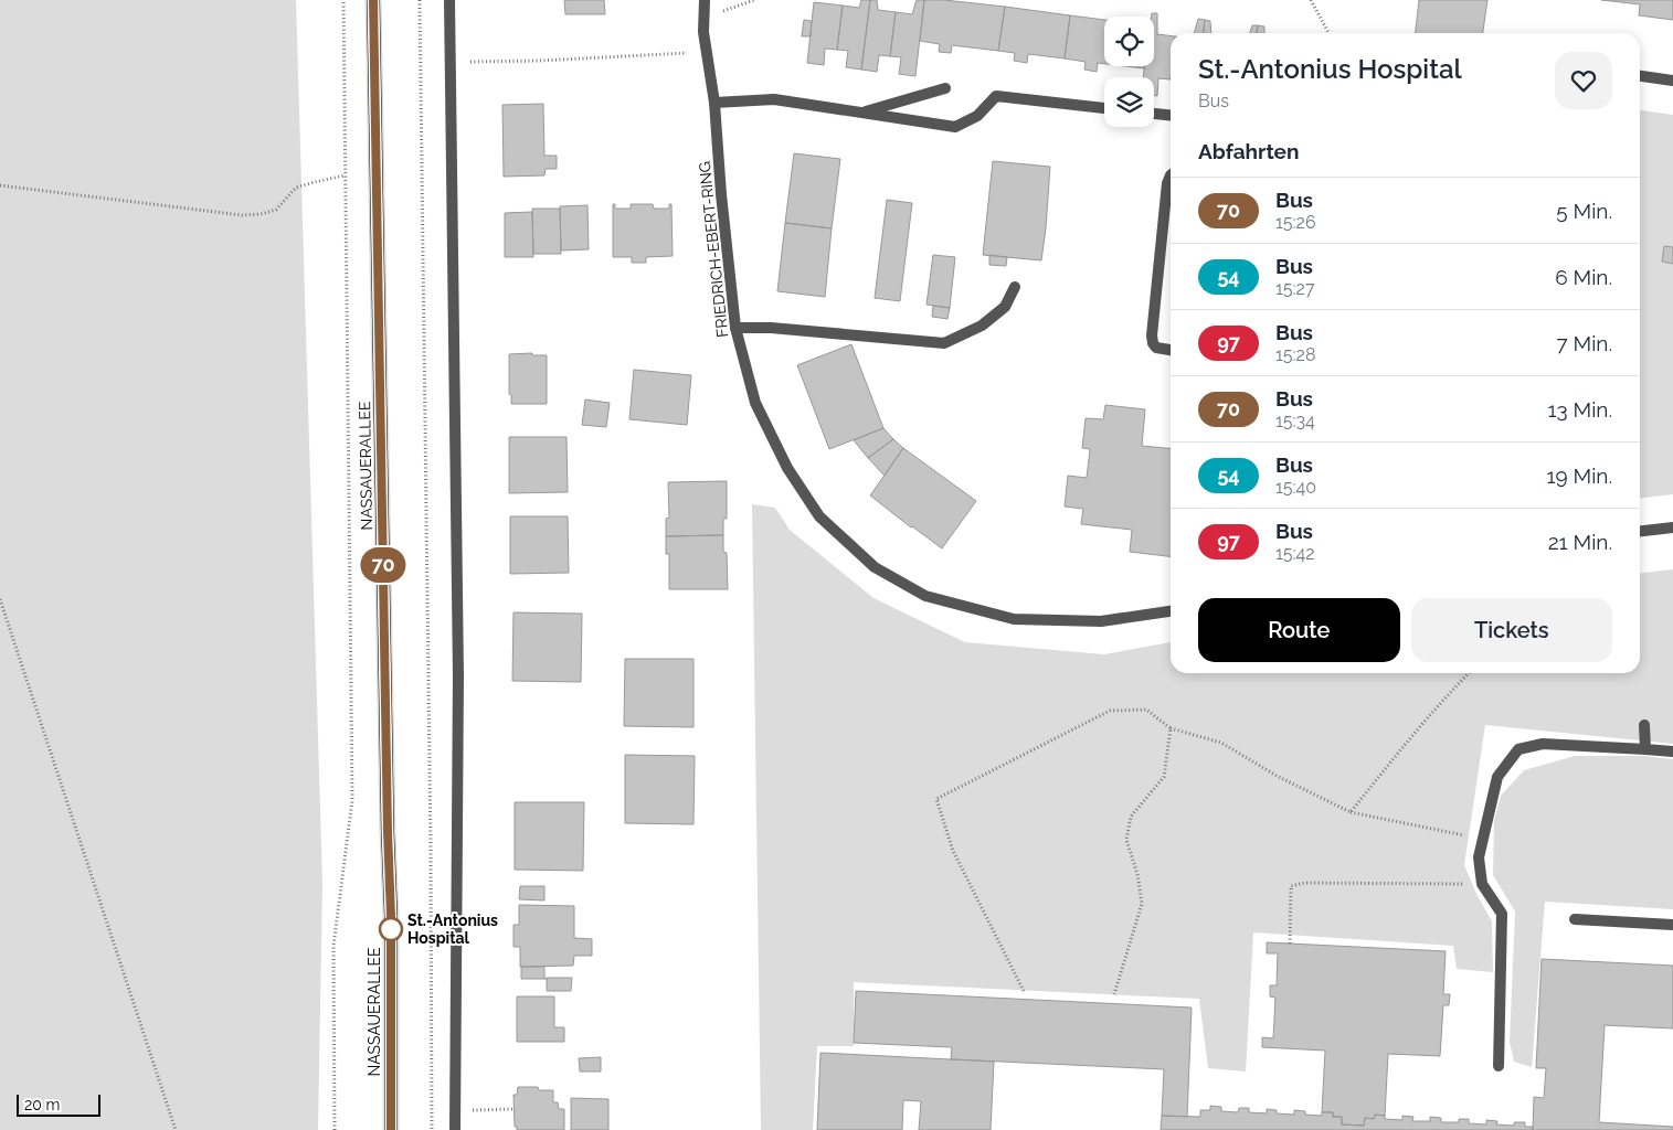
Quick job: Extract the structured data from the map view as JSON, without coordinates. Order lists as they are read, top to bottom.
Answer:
{
  "streets": {
    "main road": ["NASSAUERALLEE"],
    "street": ["FRIEDRICH-EBERT-RING"]
  },
  "places": ["St.-Antonius Hospital"],
  "lines": ["bus line 70"],
  "scale_bar": "20 m",
  "page": {
    "on_map": "70",
    "heading": [
      ["St.-Antonius Hospital", "Bus"],
      "Abfahrten"
    ],
    "list": [
      {
        "mark": "70",
        "name": "Bus",
        "note": "15:26",
        "value": "5 Min."
      },
      {
        "mark": "54",
        "name": "Bus",
        "note": "15:27",
        "value": "6 Min."
      },
      {
        "mark": "97",
        "name": "Bus",
        "note": "15:28",
        "value": "7 Min."
      },
      {
        "mark": "70",
        "name": "Bus",
        "note": "15:34",
        "value": "13 Min."
      },
      {
        "mark": "54",
        "name": "Bus",
        "note": "15:40",
        "value": "19 Min."
      },
      {
        "mark": "97",
        "name": "Bus",
        "note": "15:42",
        "value": "21 Min."
      }
    ],
    "buttons": ["Route", "Tickets"],
    "scale": "20 m"
  }
}
